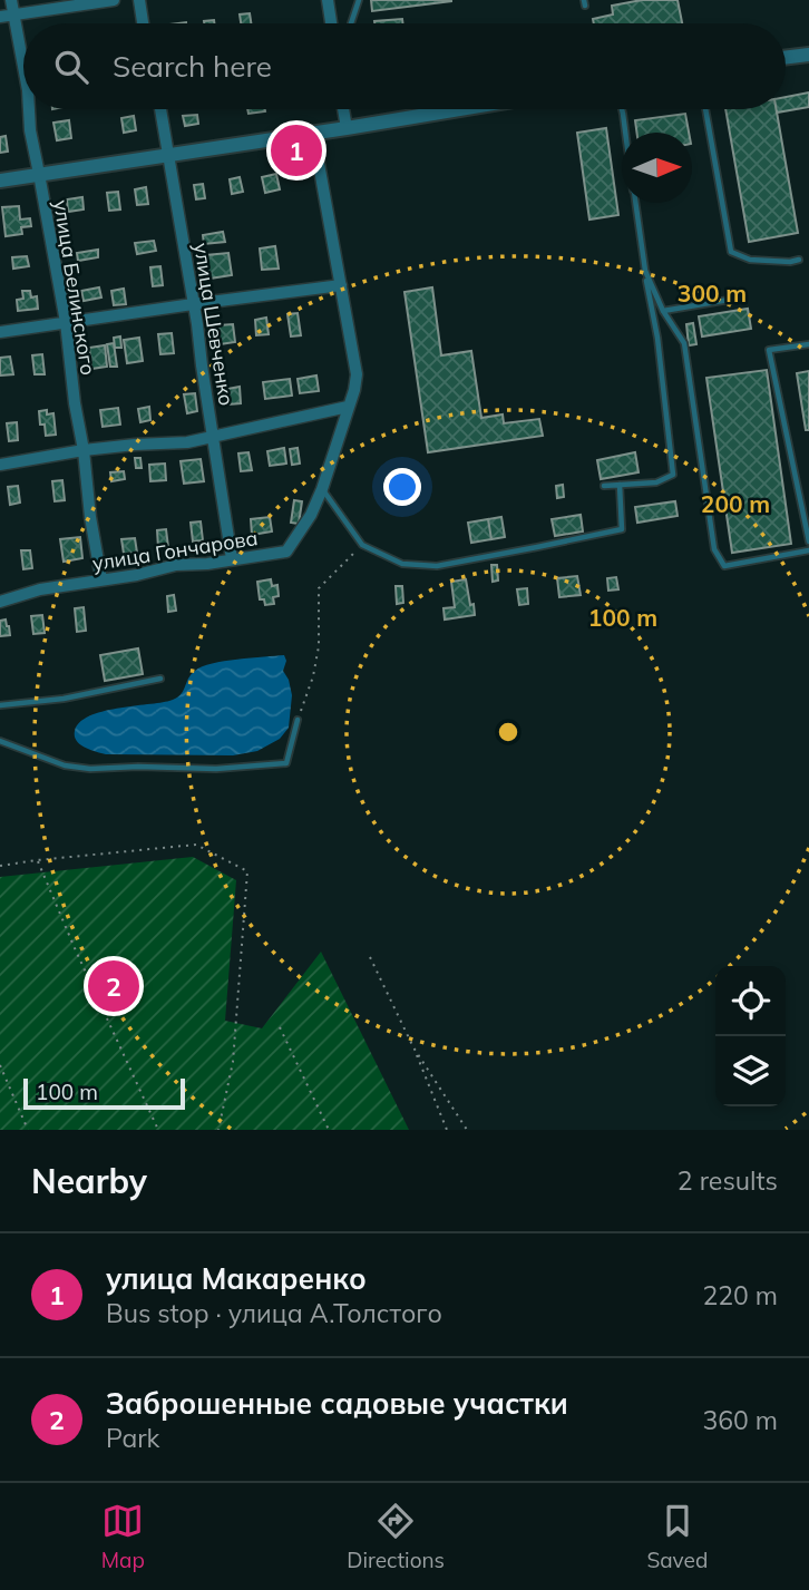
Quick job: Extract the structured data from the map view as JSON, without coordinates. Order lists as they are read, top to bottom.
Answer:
{
  "streets": {
    "street": ["улица Белинского", "улица Шевченко", "улица Гончарова"]
  },
  "crossings": [
    ["улица Белинского", "улица Гончарова"],
    ["улица Шевченко", "улица Гончарова"]
  ],
  "scale_bar": "100 m",
  "north": "right",
  "page": {
    "search": "Search here",
    "pins": ["1", "2"],
    "scale": "100 m",
    "heading": ["Nearby", "2 results"],
    "list": [
      {
        "mark": "1",
        "name": "улица Макаренко",
        "note": "Bus stop · улица А.Толстого",
        "value": "220 m"
      },
      {
        "mark": "2",
        "name": "Заброшенные садовые участки",
        "note": "Park",
        "value": "360 m"
      }
    ],
    "nav": ["Map", "Directions", "Saved"]
  },
  "rings": ["300 m", "200 m", "100 m"]
}
